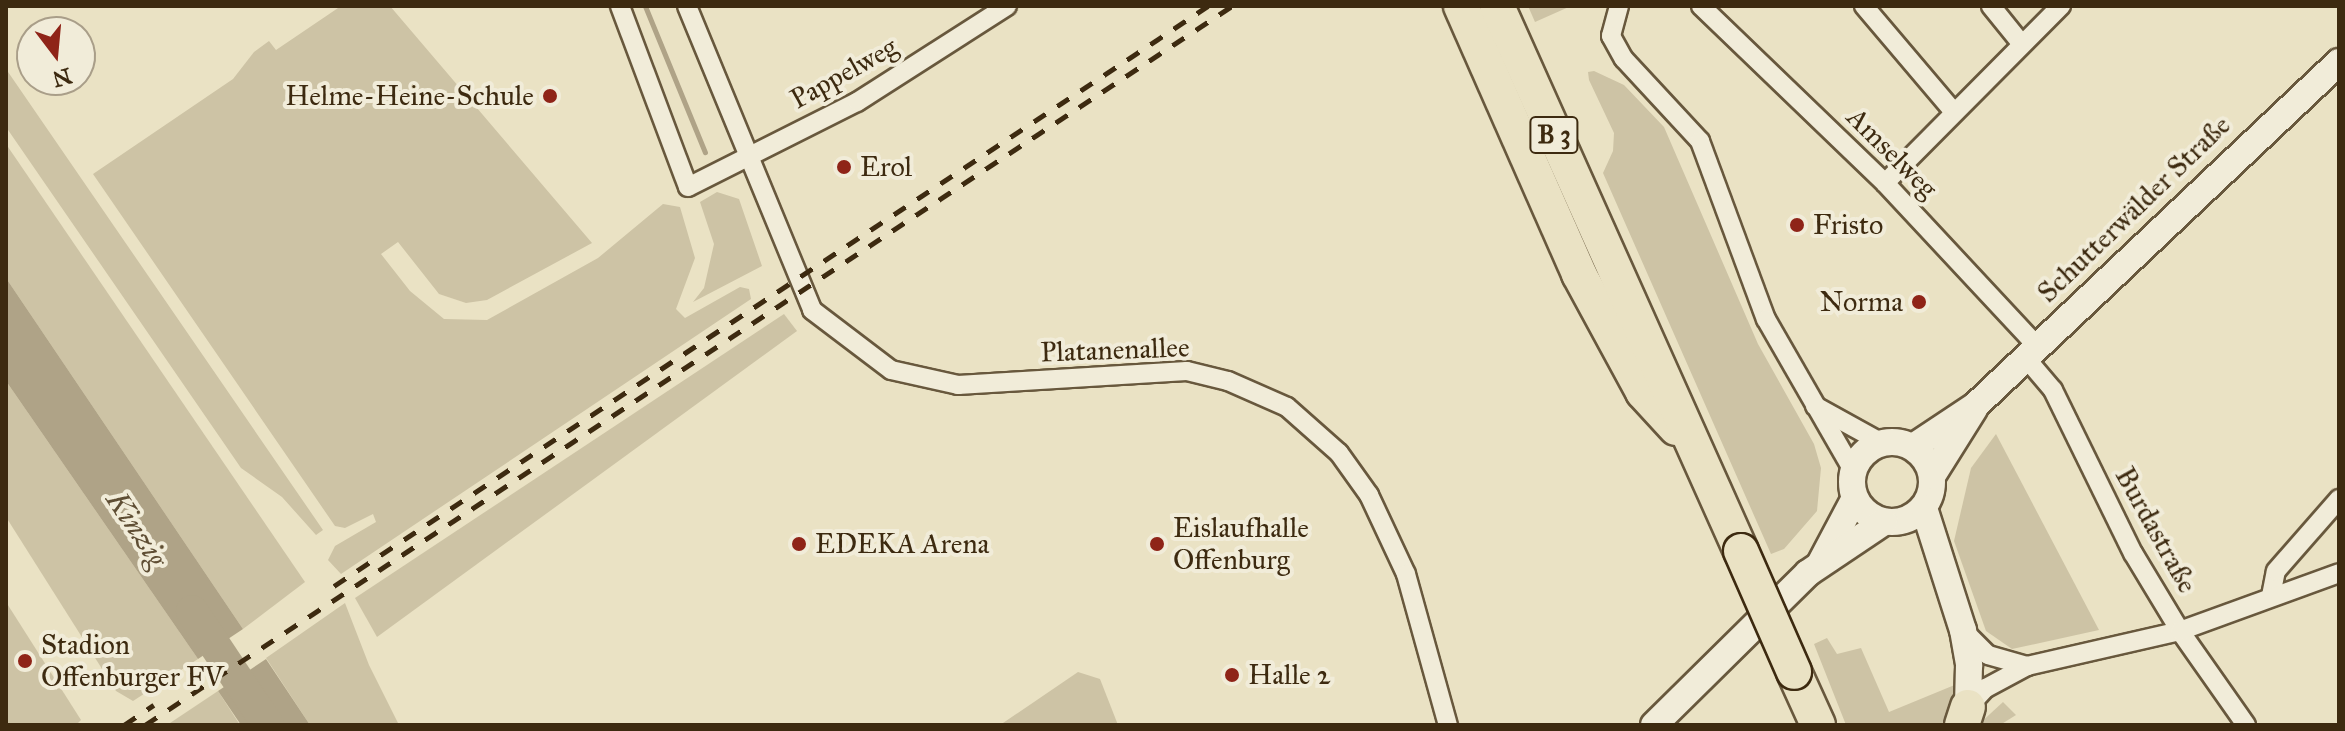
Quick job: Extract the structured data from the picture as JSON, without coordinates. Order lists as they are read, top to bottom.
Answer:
{
  "streets": {
    "highway": ["B 3"],
    "main road": ["Schutterwälder Straße"],
    "street": [
      "Pappelweg",
      "Amselweg",
      "Platanenallee",
      "Burdastraße"
    ]
  },
  "crossings": [
    ["Pappelweg", "Platanenallee"],
    ["Amselweg", "Schutterwälder Straße"],
    ["Amselweg", "Burdastraße"],
    ["Schutterwälder Straße", "Burdastraße"]
  ],
  "water": ["Kinzig"],
  "places": [
    "Helme-Heine-Schule",
    "Erol",
    "Fristo",
    "Norma",
    "EDEKA Arena",
    "Eislaufhalle Offenburg",
    "Stadion Offenburger FV",
    "Halle 2"
  ],
  "north": "bottom"
}
